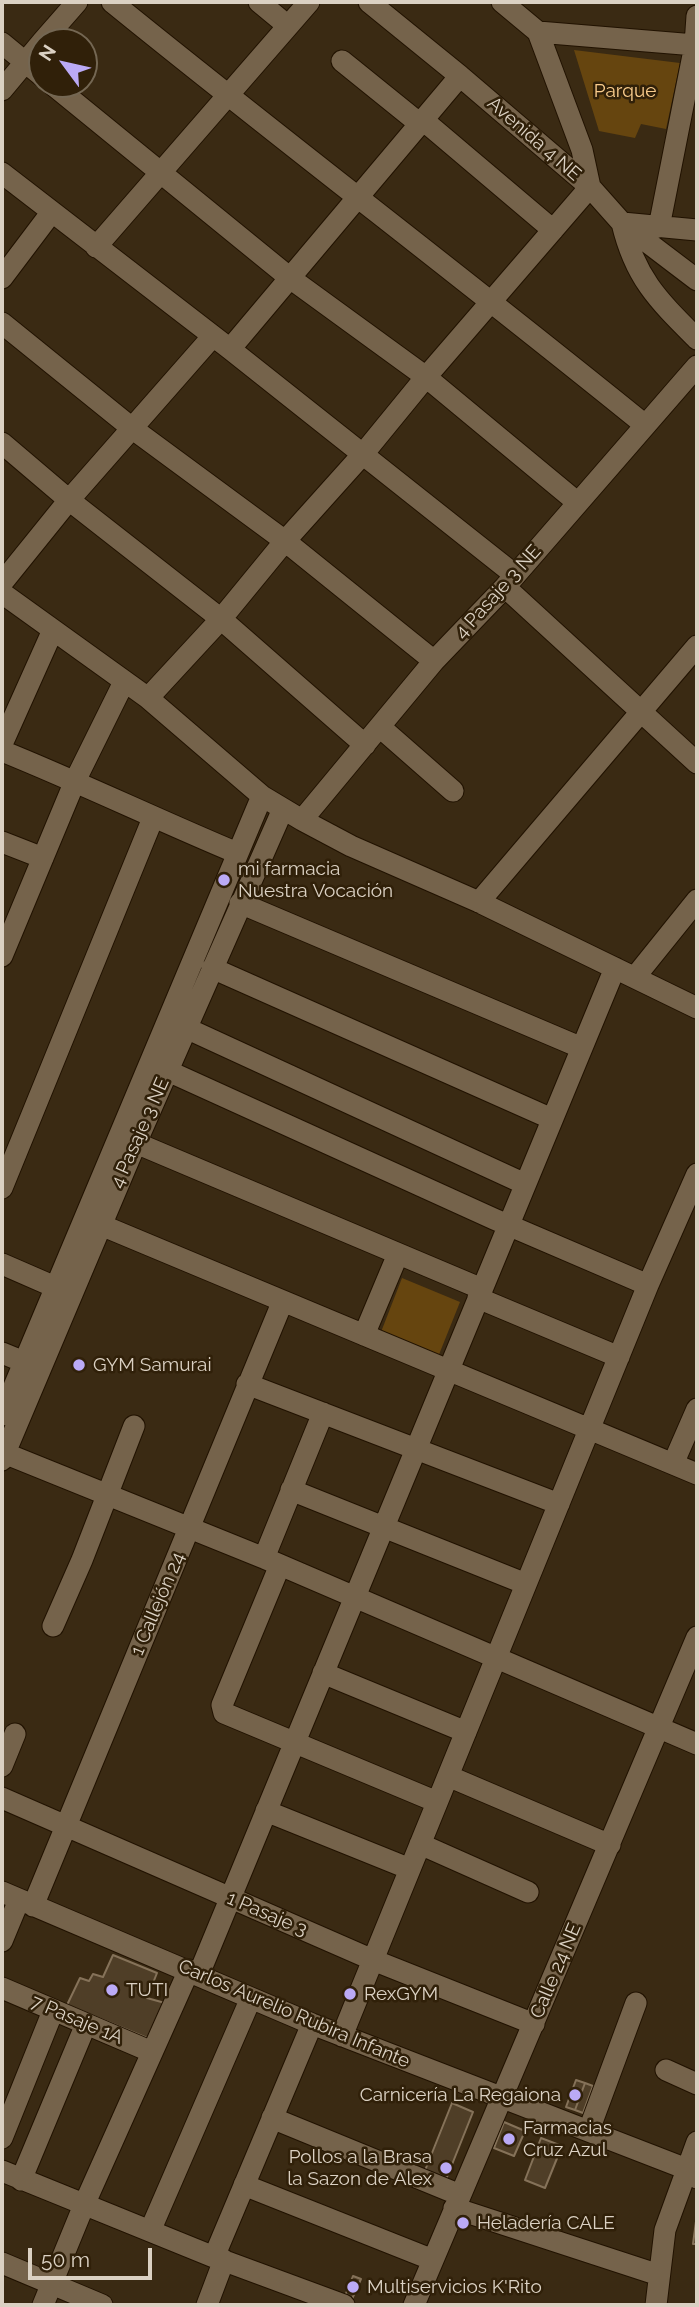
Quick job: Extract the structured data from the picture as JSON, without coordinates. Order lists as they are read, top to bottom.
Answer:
{
  "streets": {
    "street": [
      "Avenida 4 NE",
      "4 Pasaje 3 NE",
      "1 Callejón 24",
      "1 Pasaje 3",
      "Calle 24 NE",
      "Carlos Aurelio Rubira Infante",
      "7 Pasaje 1A"
    ]
  },
  "crossings": [
    ["1 Callejón 24", "1 Pasaje 3"],
    ["1 Callejón 24", "Carlos Aurelio Rubira Infante"],
    ["1 Pasaje 3", "Calle 24 NE"],
    ["Calle 24 NE", "Carlos Aurelio Rubira Infante"]
  ],
  "parks": ["Parque"],
  "places": [
    "mi farmacia Nuestra Vocación",
    "GYM Samurai",
    "TUTI",
    "RexGYM",
    "Carnicería La Regaiona",
    "Farmacias Cruz Azul",
    "Pollos a la Brasa la Sazon de Alex",
    "Heladería CALE",
    "Multiservicios K'Rito"
  ],
  "scale_bar": "50 m",
  "north": "top left"
}
